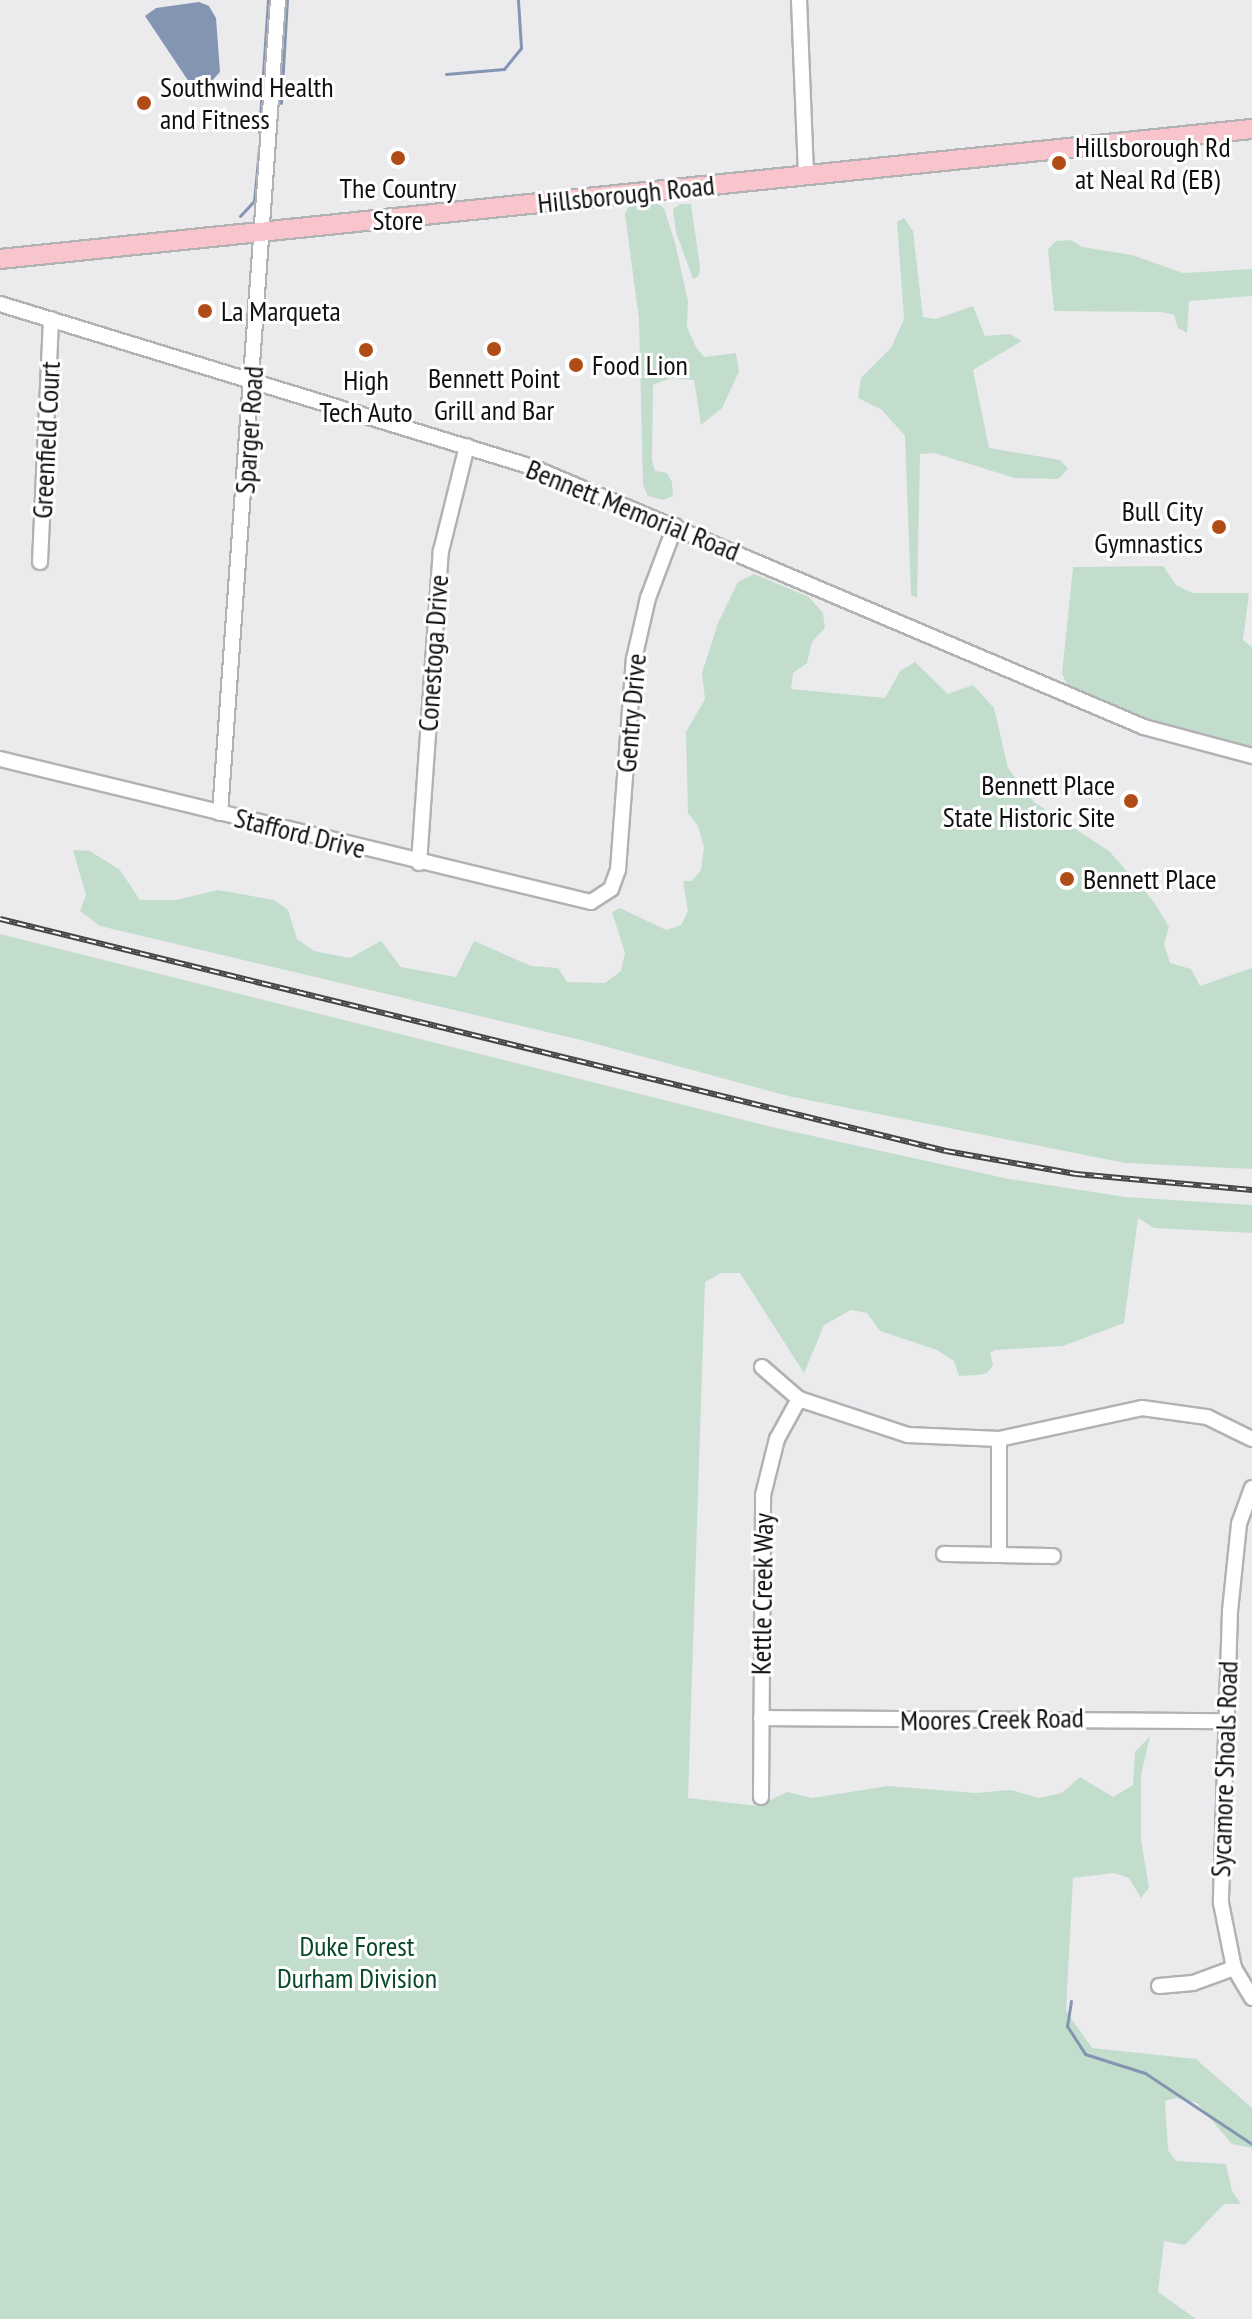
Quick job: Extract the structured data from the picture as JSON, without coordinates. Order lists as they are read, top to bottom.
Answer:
{
  "streets": {
    "main road": ["Hillsborough Road"],
    "street": [
      "Sparger Road",
      "Greenfield Court",
      "Bennett Memorial Road",
      "Conestoga Drive",
      "Gentry Drive",
      "Stafford Drive",
      "Kettle Creek Way",
      "Moores Creek Road",
      "Sycamore Shoals Road"
    ]
  },
  "crossings": [
    ["Hillsborough Road", "Sparger Road"],
    ["Sparger Road", "Bennett Memorial Road"],
    ["Sparger Road", "Stafford Drive"],
    ["Greenfield Court", "Bennett Memorial Road"],
    ["Bennett Memorial Road", "Conestoga Drive"],
    ["Bennett Memorial Road", "Gentry Drive"],
    ["Conestoga Drive", "Stafford Drive"],
    ["Gentry Drive", "Stafford Drive"],
    ["Kettle Creek Way", "Moores Creek Road"],
    ["Moores Creek Road", "Sycamore Shoals Road"]
  ],
  "parks": ["Duke Forest Durham Division"],
  "places": [
    "Southwind Health and Fitness",
    "The Country Store",
    "Hillsborough Rd at Neal Rd (EB)",
    "La Marqueta",
    "Bennett Point Grill and Bar",
    "High Tech Auto",
    "Food Lion",
    "Bull City Gymnastics",
    "Bennett Place State Historic Site",
    "Bennett Place"
  ]
}
